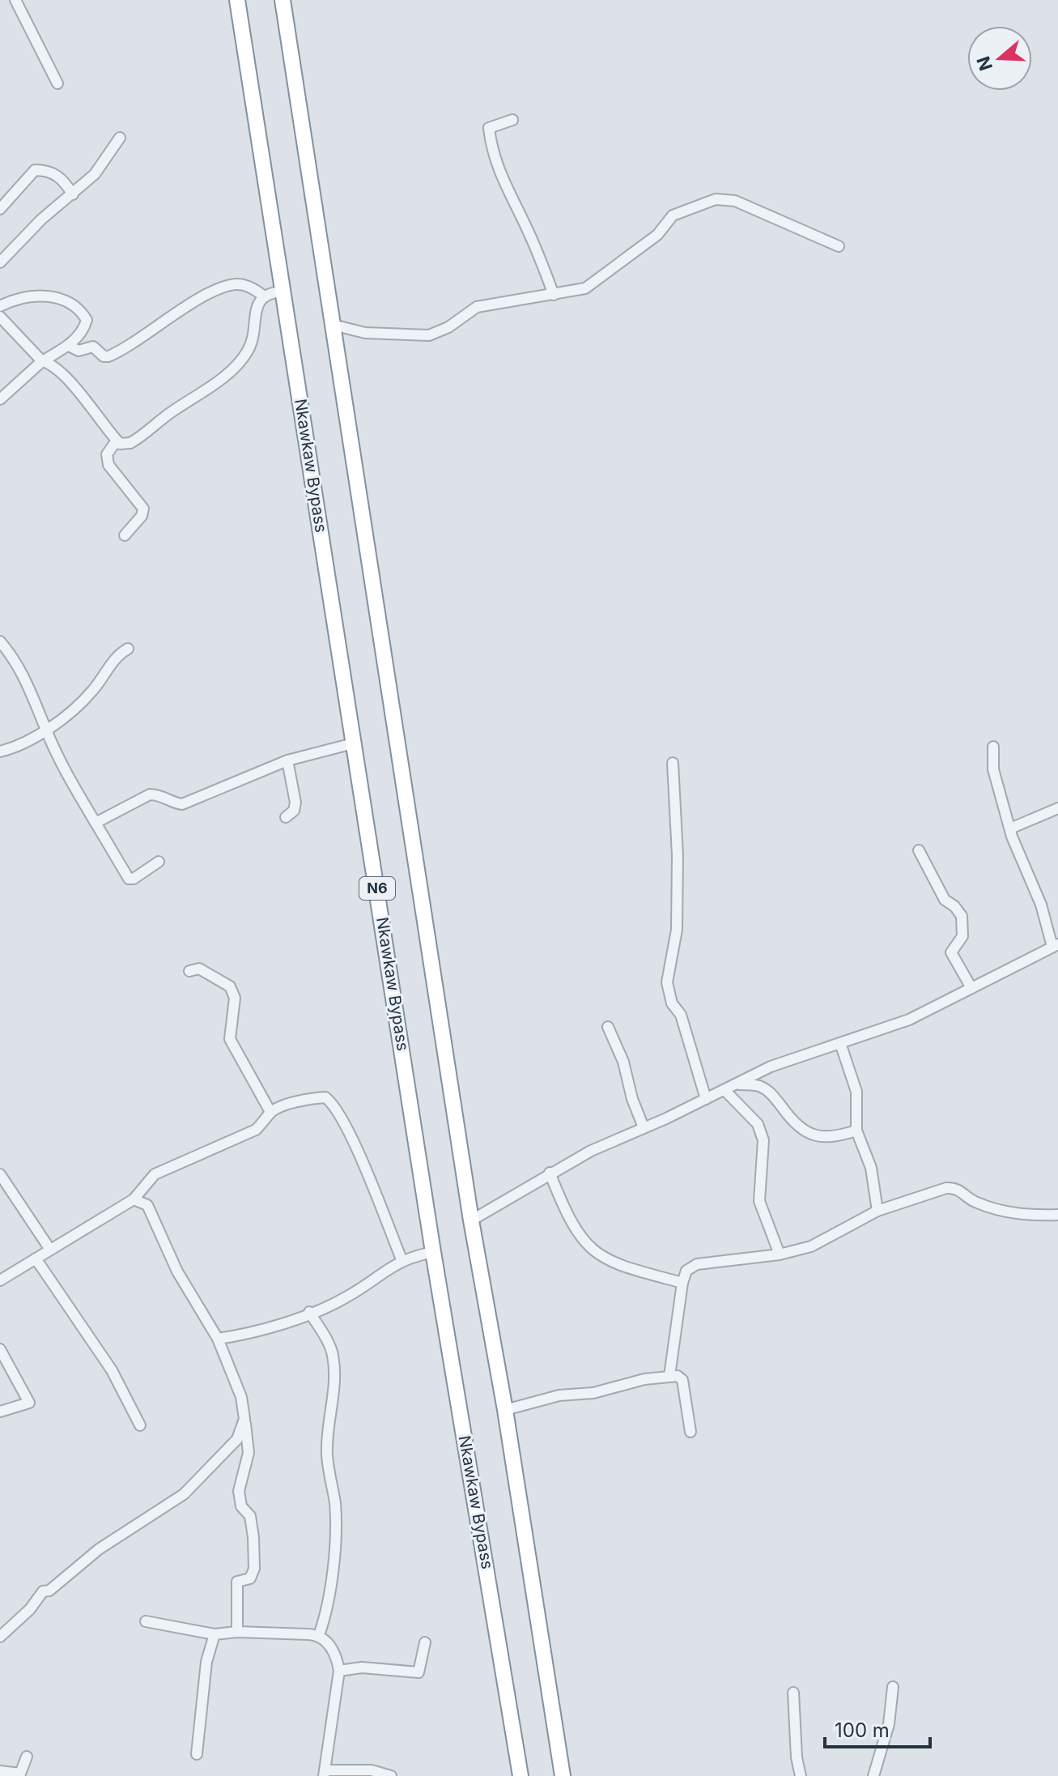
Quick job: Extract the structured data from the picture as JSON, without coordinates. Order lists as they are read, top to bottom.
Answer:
{
  "streets": {
    "highway": ["Nkawkaw Bypass", "N6"]
  },
  "scale_bar": "100 m",
  "north": "left"
}
